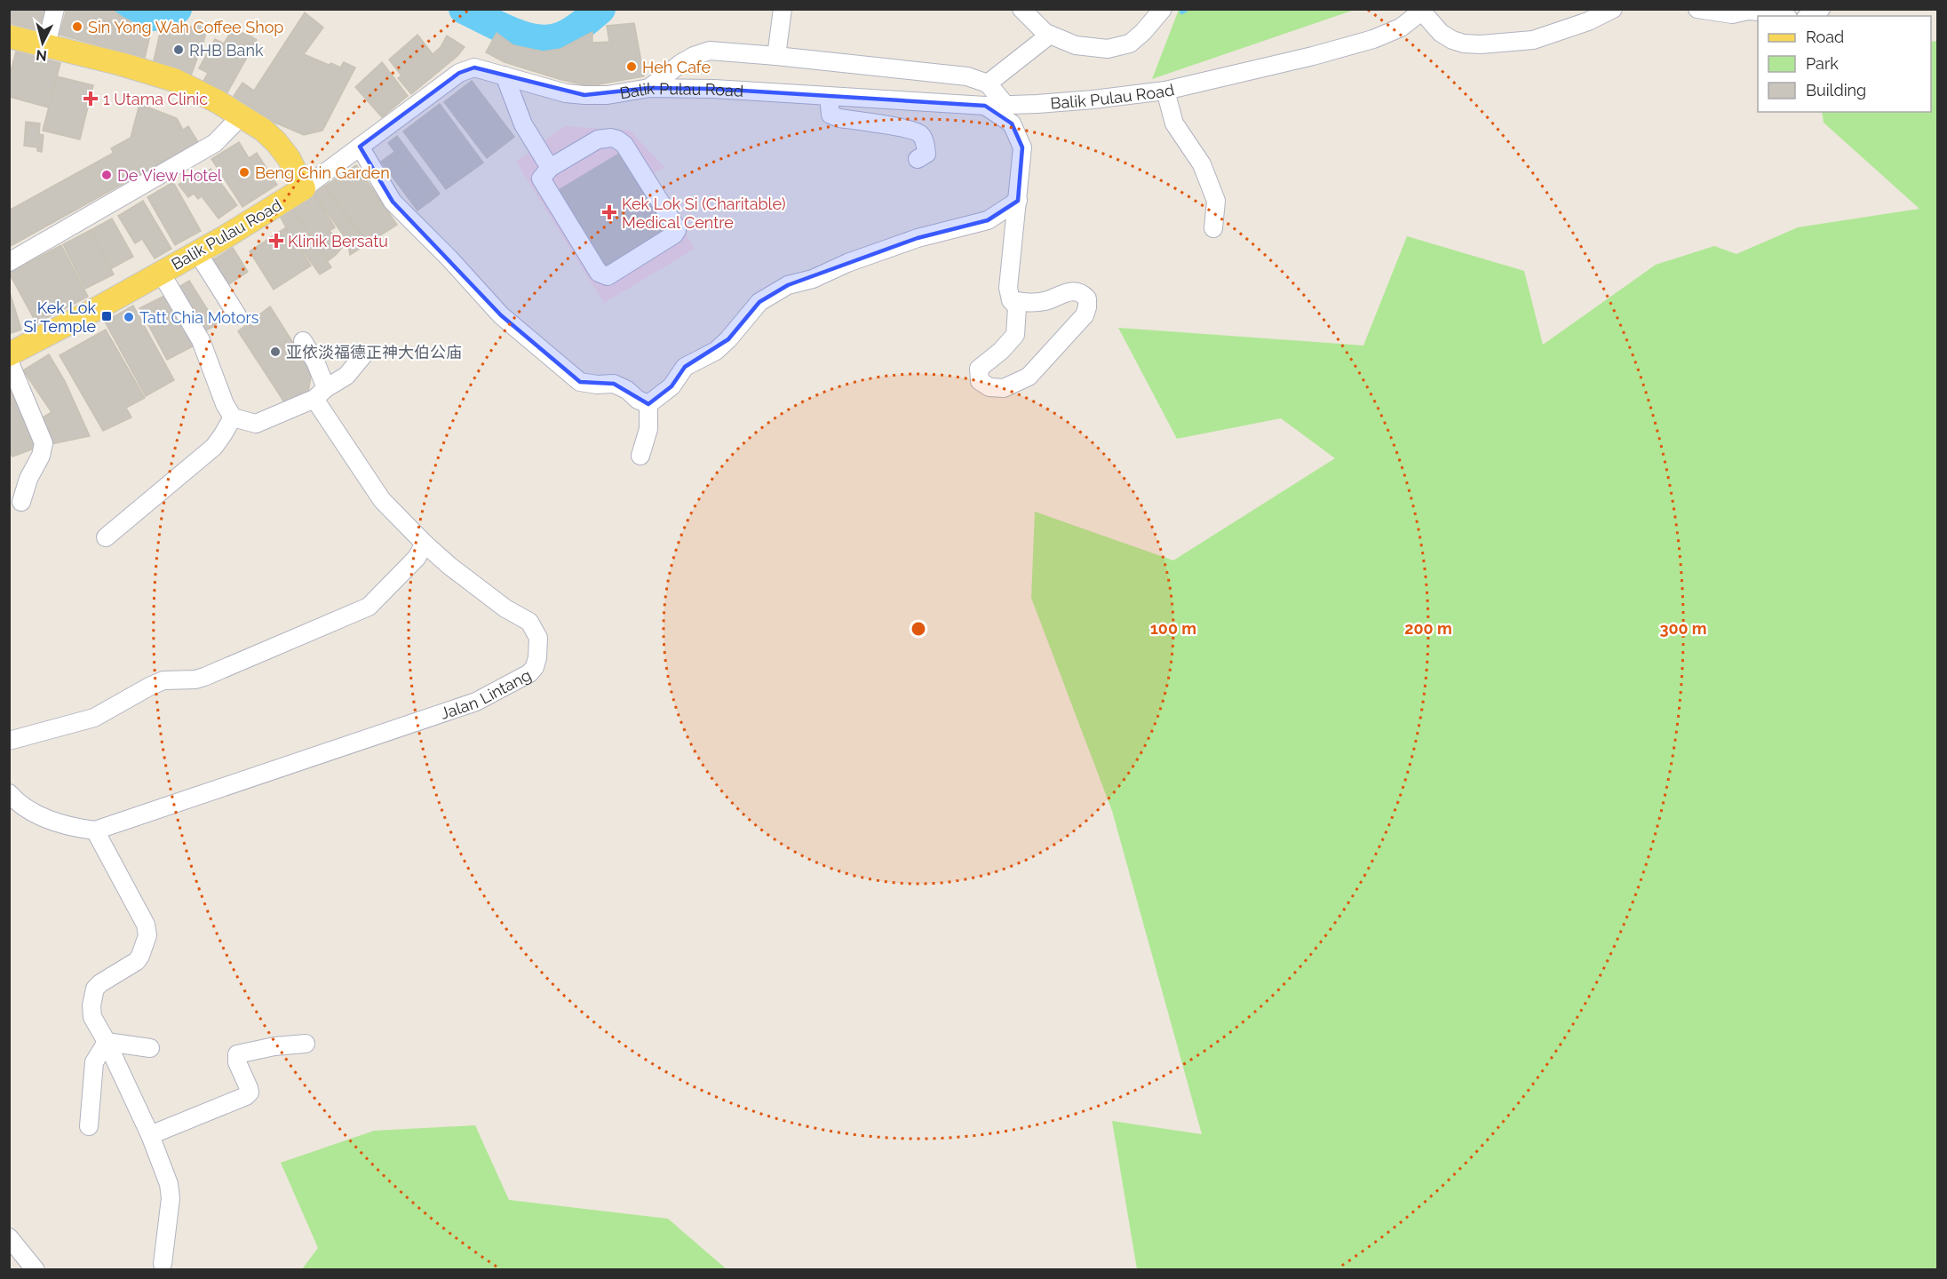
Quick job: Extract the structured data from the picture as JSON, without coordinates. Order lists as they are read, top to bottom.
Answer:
{
  "streets": {
    "main road": ["Balik Pulau Road"],
    "street": ["Jalan Lintang"]
  },
  "places": {
    "other": [
      "Sin Yong Wah Coffee Shop",
      "RHB Bank",
      "Heh Cafe",
      "Beng Chin Garden",
      "De View Hotel",
      "Tatt Chia Motors",
      "亚依淡福德正神大伯公庙"
    ],
    "health": ["1 Utama Clinic", "Kek Lok Si (Charitable) Medical Centre", "Klinik Bersatu"],
    "transit": ["Kek Lok Si Temple"]
  },
  "legend": ["Road", "Park", "Building"],
  "north": "bottom",
  "rings": ["100 m", "200 m", "300 m"]
}
